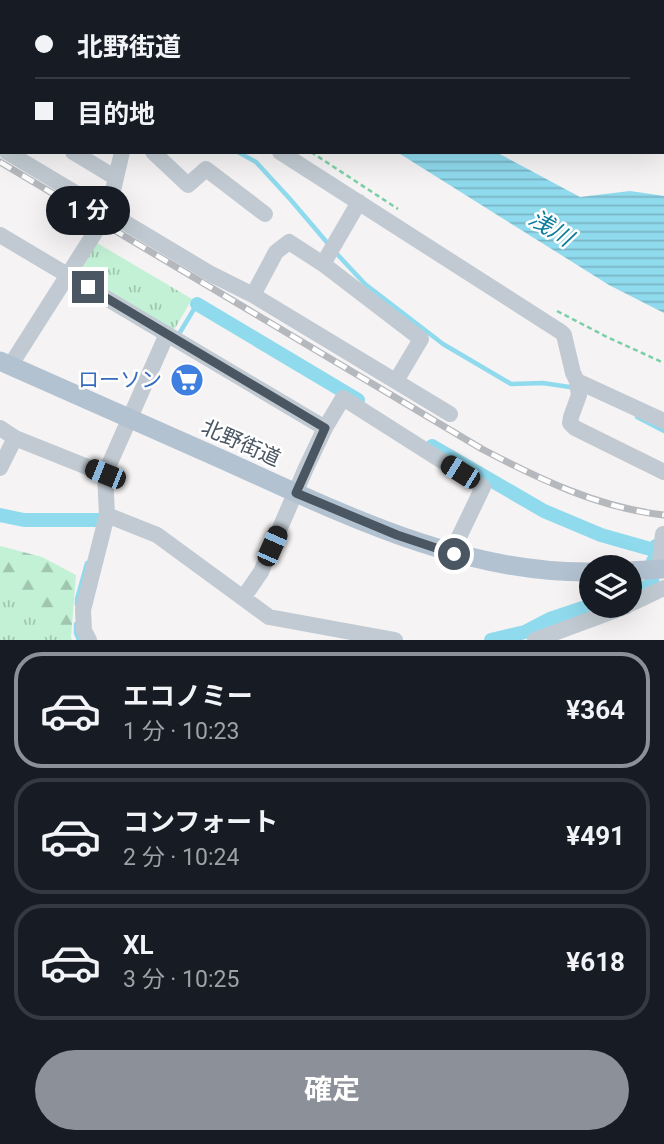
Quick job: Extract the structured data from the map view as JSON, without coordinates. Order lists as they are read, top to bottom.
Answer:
{
  "streets": {
    "main road": ["北野街道"]
  },
  "water": ["浅川"],
  "places": {
    "supermarket": ["ローソン"]
  },
  "page": {
    "banner": ["北野街道", "目的地"],
    "bubble": "1 分",
    "list": [
      {
        "name": "エコノミー",
        "note": "1 分 · 10:23",
        "value": "¥364"
      },
      {
        "name": "コンフォート",
        "note": "2 分 · 10:24",
        "value": "¥491"
      },
      {
        "name": "XL",
        "note": "3 分 · 10:25",
        "value": "¥618"
      }
    ],
    "buttons": "確定"
  }
}
